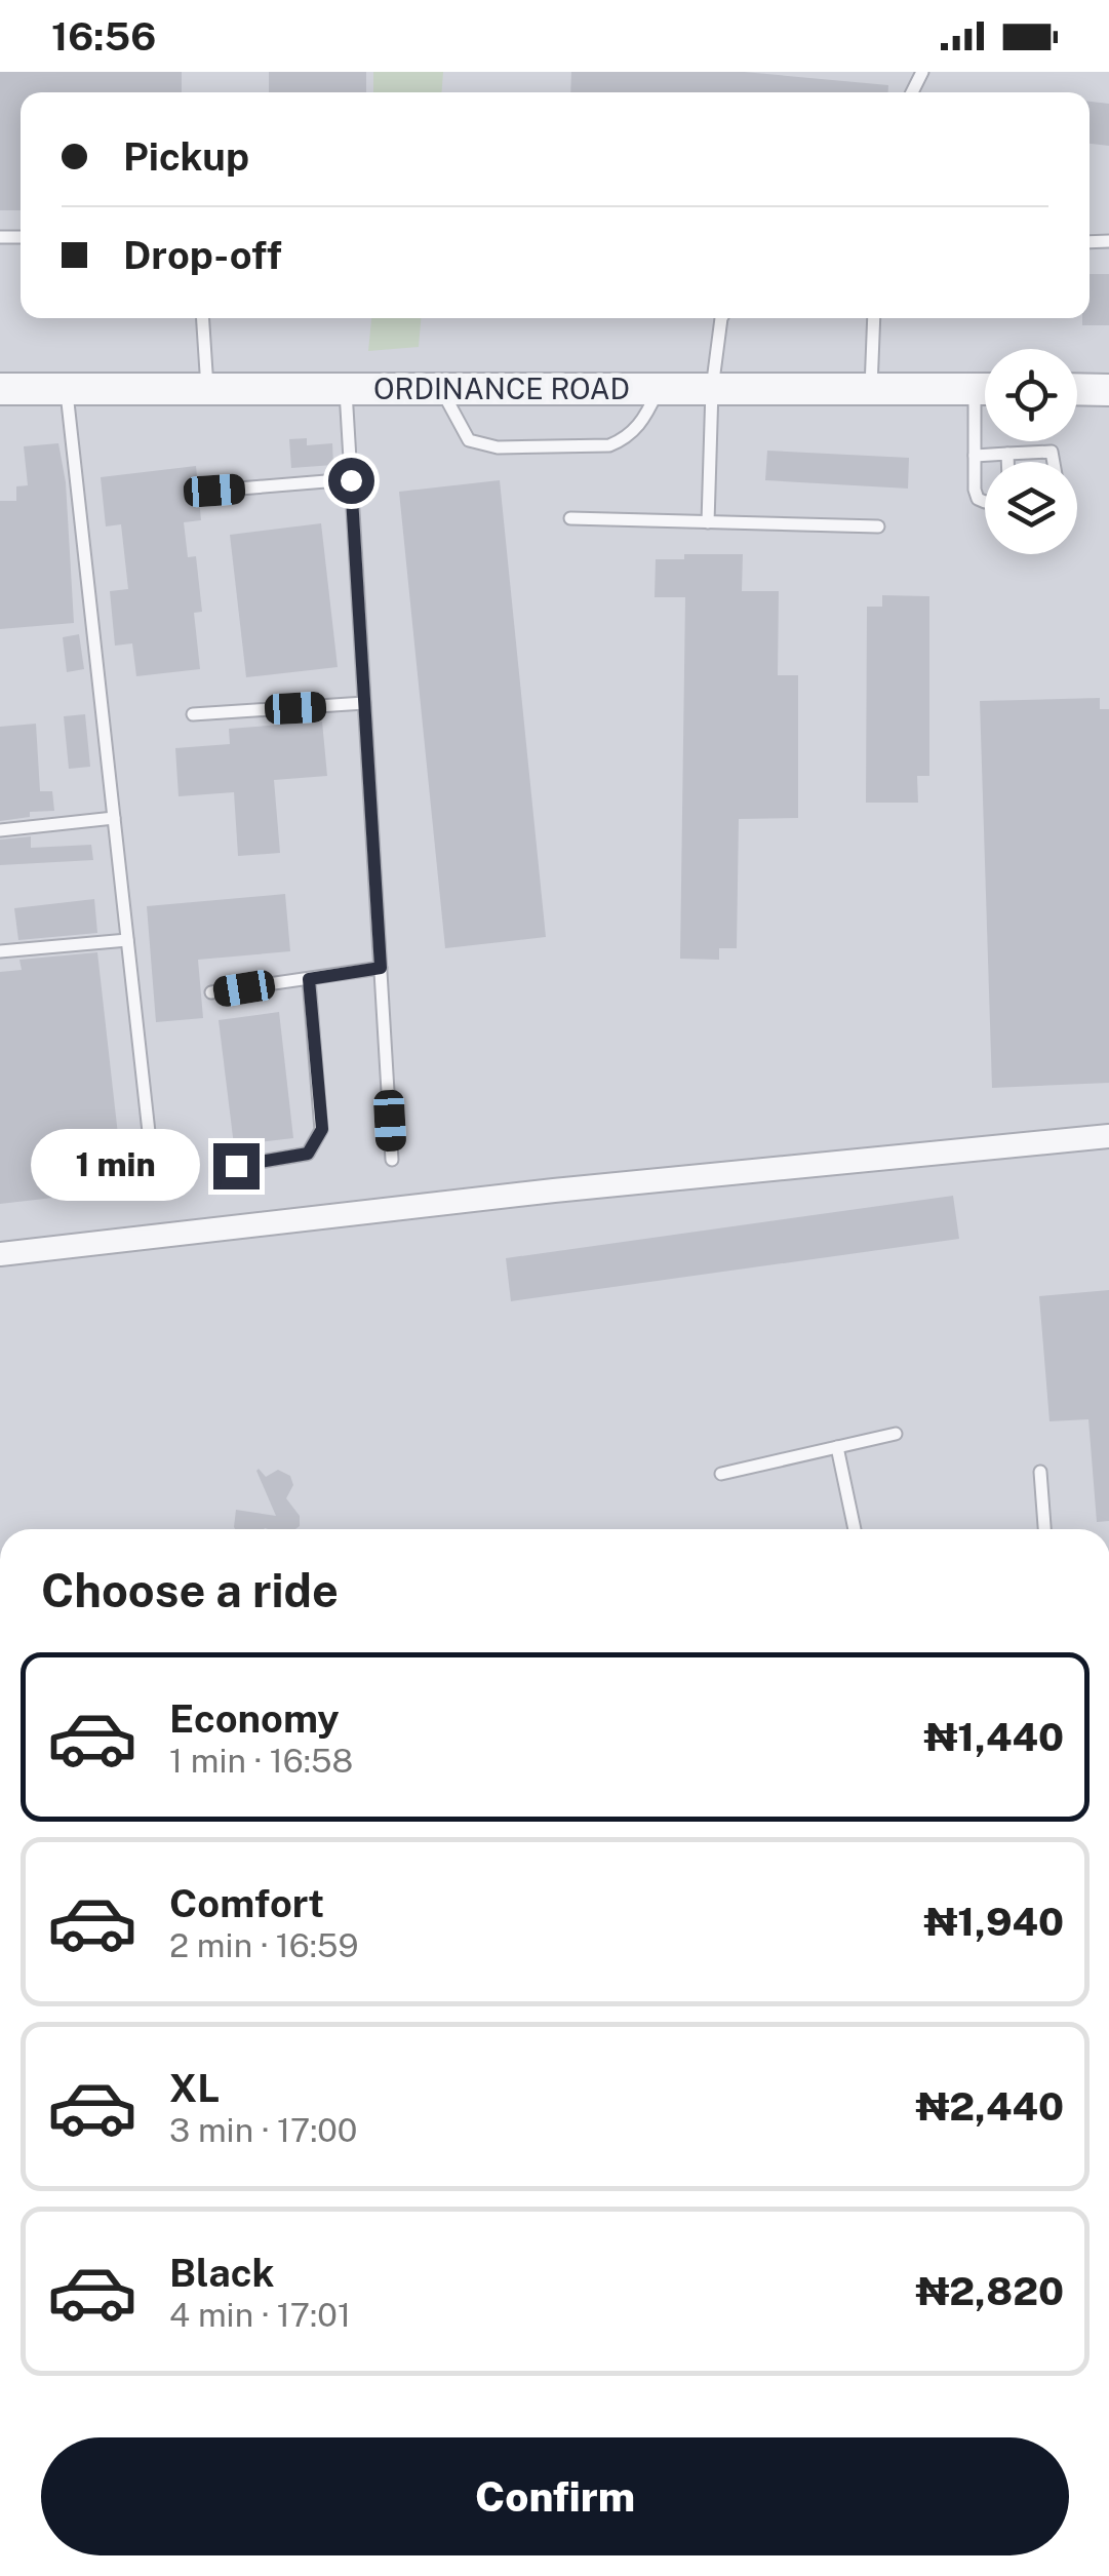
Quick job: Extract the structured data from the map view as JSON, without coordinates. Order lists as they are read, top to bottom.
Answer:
{
  "streets": {
    "street": ["ORDINANCE ROAD"]
  },
  "page": {
    "status": "16:56",
    "banner": ["Pickup", "Drop-off"],
    "bubble": "1 min",
    "heading": "Choose a ride",
    "list": [
      {
        "name": "Economy",
        "note": "1 min · 16:58",
        "value": "₦1,440"
      },
      {
        "name": "Comfort",
        "note": "2 min · 16:59",
        "value": "₦1,940"
      },
      {
        "name": "XL",
        "note": "3 min · 17:00",
        "value": "₦2,440"
      },
      {
        "name": "Black",
        "note": "4 min · 17:01",
        "value": "₦2,820"
      }
    ],
    "buttons": "Confirm"
  }
}
